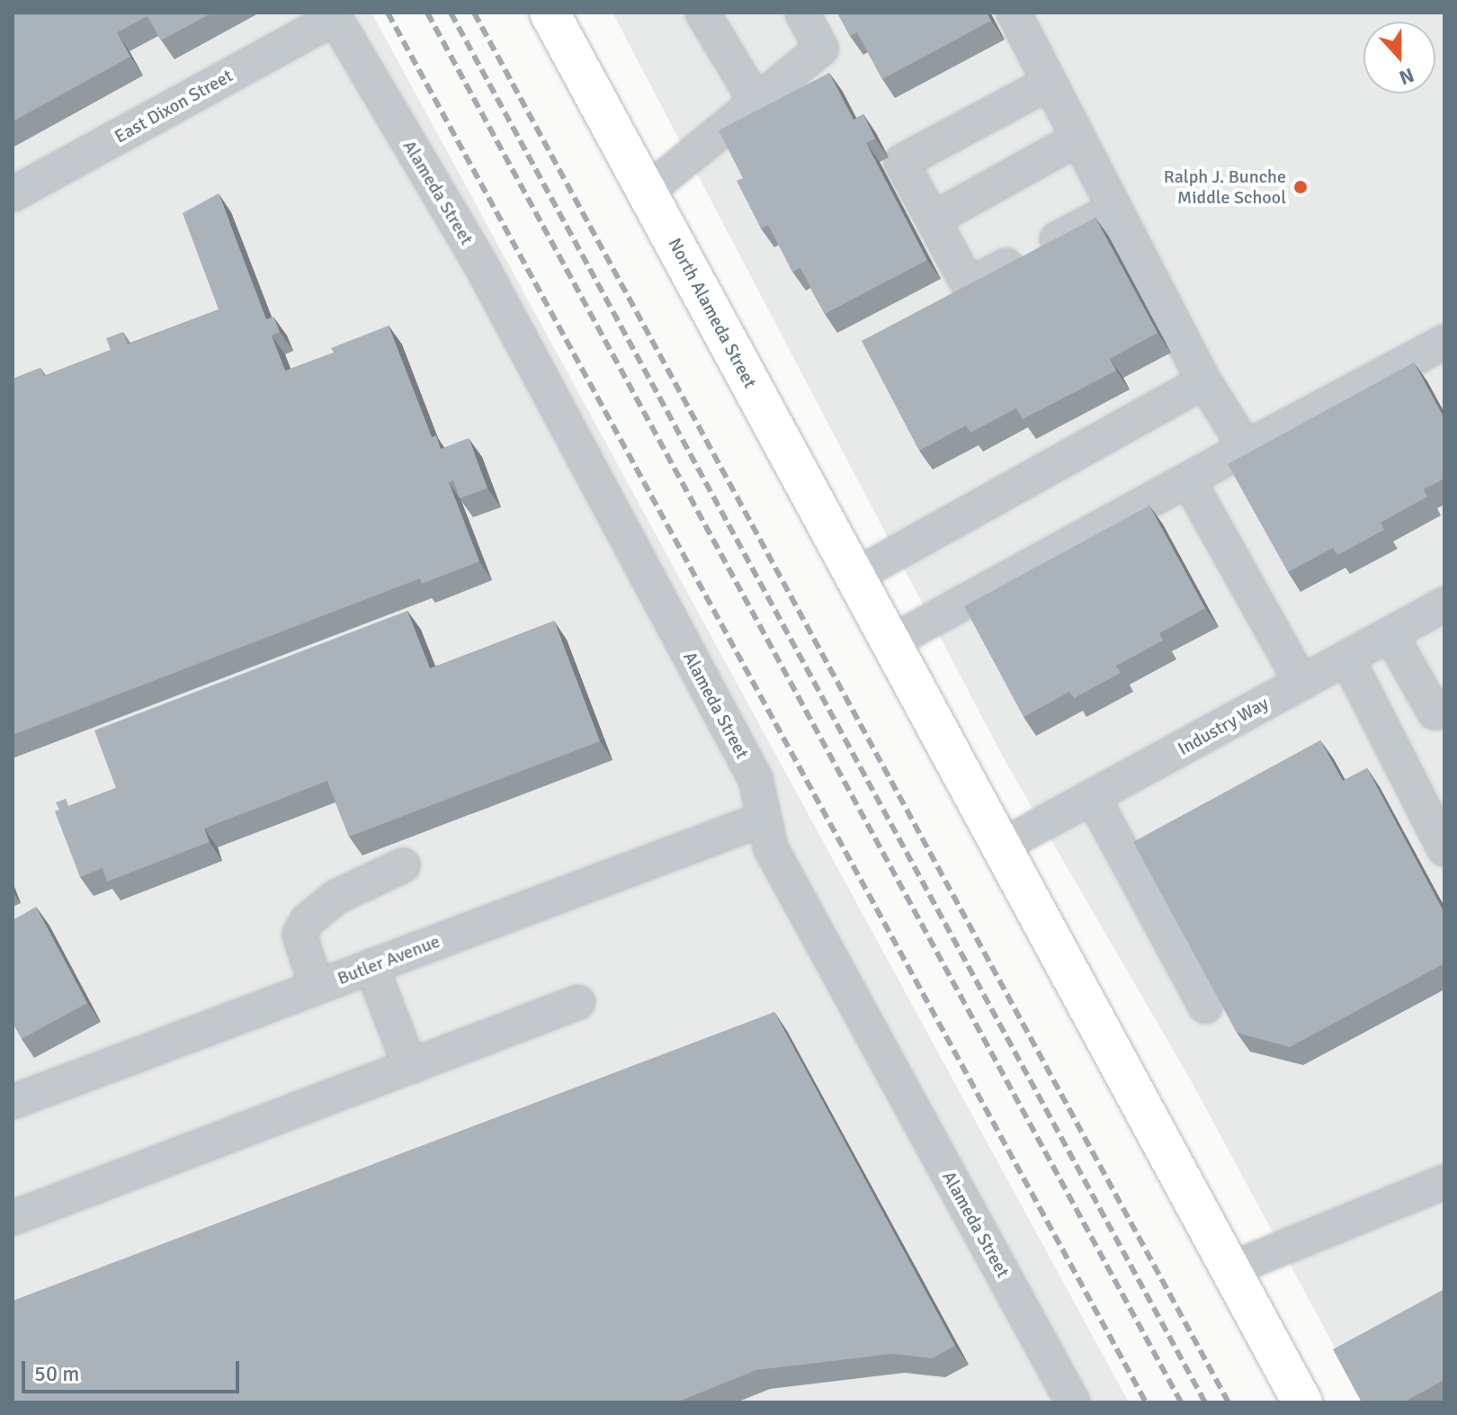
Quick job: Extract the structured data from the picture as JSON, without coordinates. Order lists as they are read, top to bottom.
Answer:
{
  "streets": {
    "main road": ["North Alameda Street"],
    "street": [
      "East Dixon Street",
      "Alameda Street",
      "Industry Way",
      "Butler Avenue"
    ]
  },
  "crossings": [
    ["East Dixon Street", "Alameda Street"],
    ["Alameda Street", "Butler Avenue"]
  ],
  "places": ["Ralph J. Bunche Middle School"],
  "scale_bar": "50 m",
  "north": "bottom"
}
